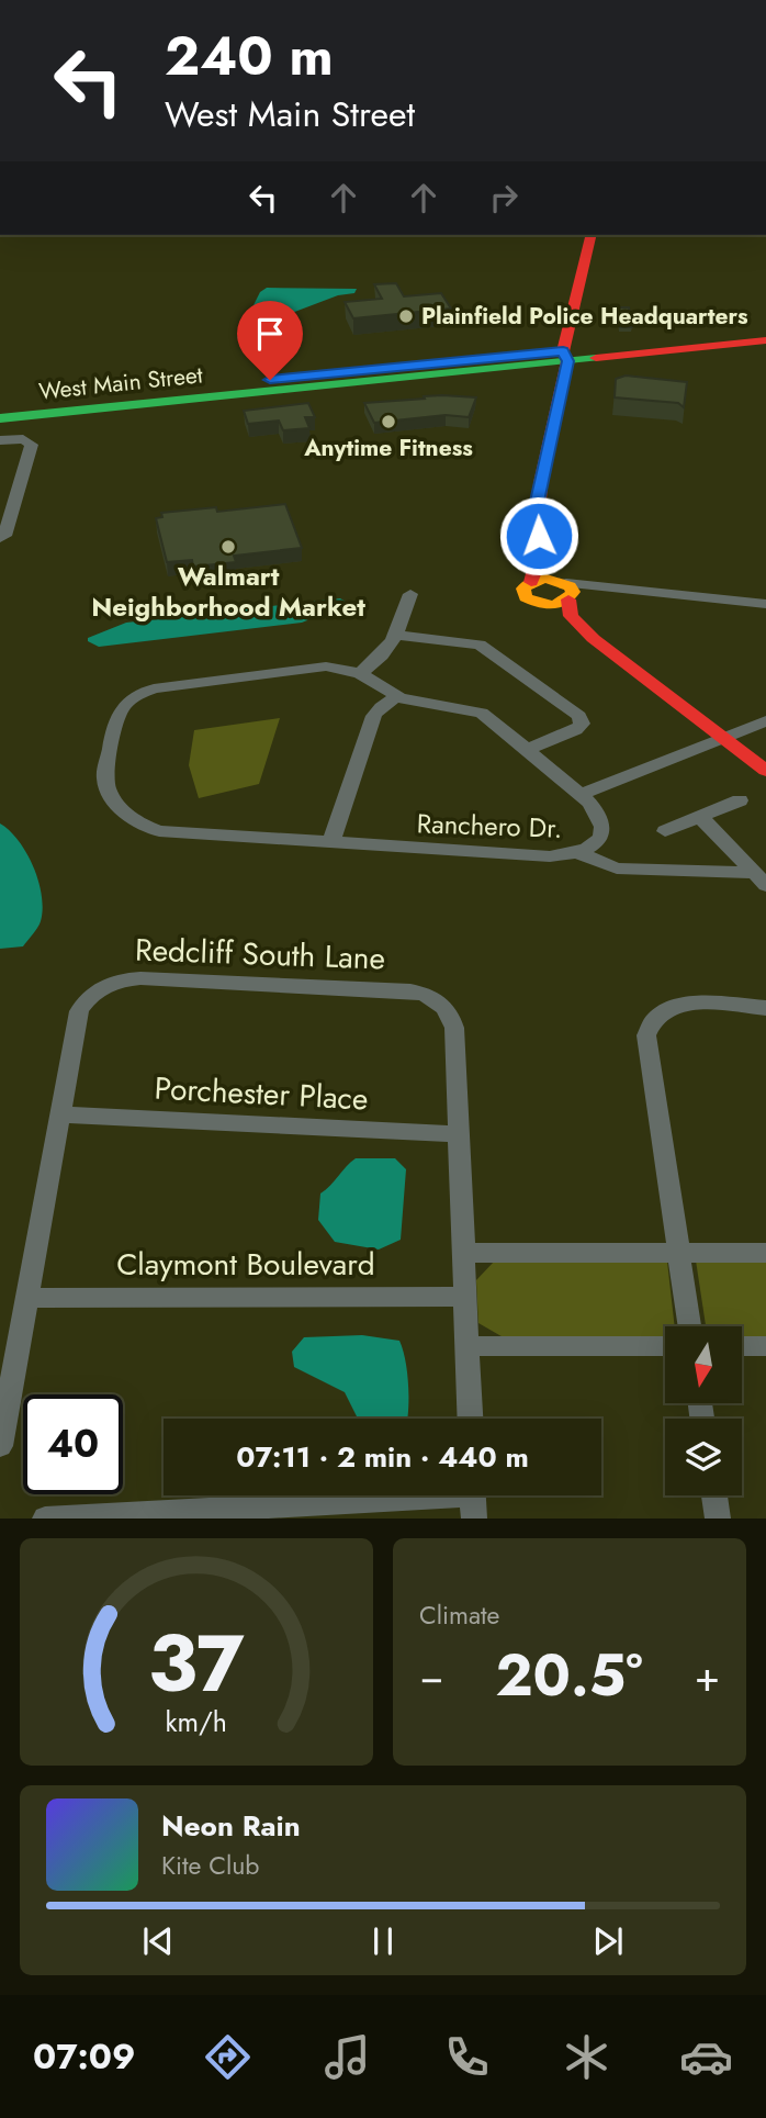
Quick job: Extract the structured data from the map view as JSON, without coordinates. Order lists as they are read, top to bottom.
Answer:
{
  "streets": {
    "main road": ["West Main Street"],
    "street": [
      "Ranchero Dr.",
      "Redcliff South Lane",
      "Porchester Place",
      "Claymont Boulevard"
    ]
  },
  "crossings": [
    ["Redcliff South Lane", "Porchester Place"],
    ["Redcliff South Lane", "Claymont Boulevard"]
  ],
  "places": ["Plainfield Police Headquarters", "Anytime Fitness", "Walmart Neighborhood Market"],
  "north": "bottom",
  "page": {
    "turn": ["240 m", "West Main Street"],
    "limit": "40",
    "trip": "07:11 · 2 min · 440 m",
    "tile": "Climate",
    "heat": ["−", "20.5°", "+"],
    "song": ["Neon Rain", "Kite Club"],
    "tabs": "07:09",
    "gauge": ["37", "km/h"]
  }
}
